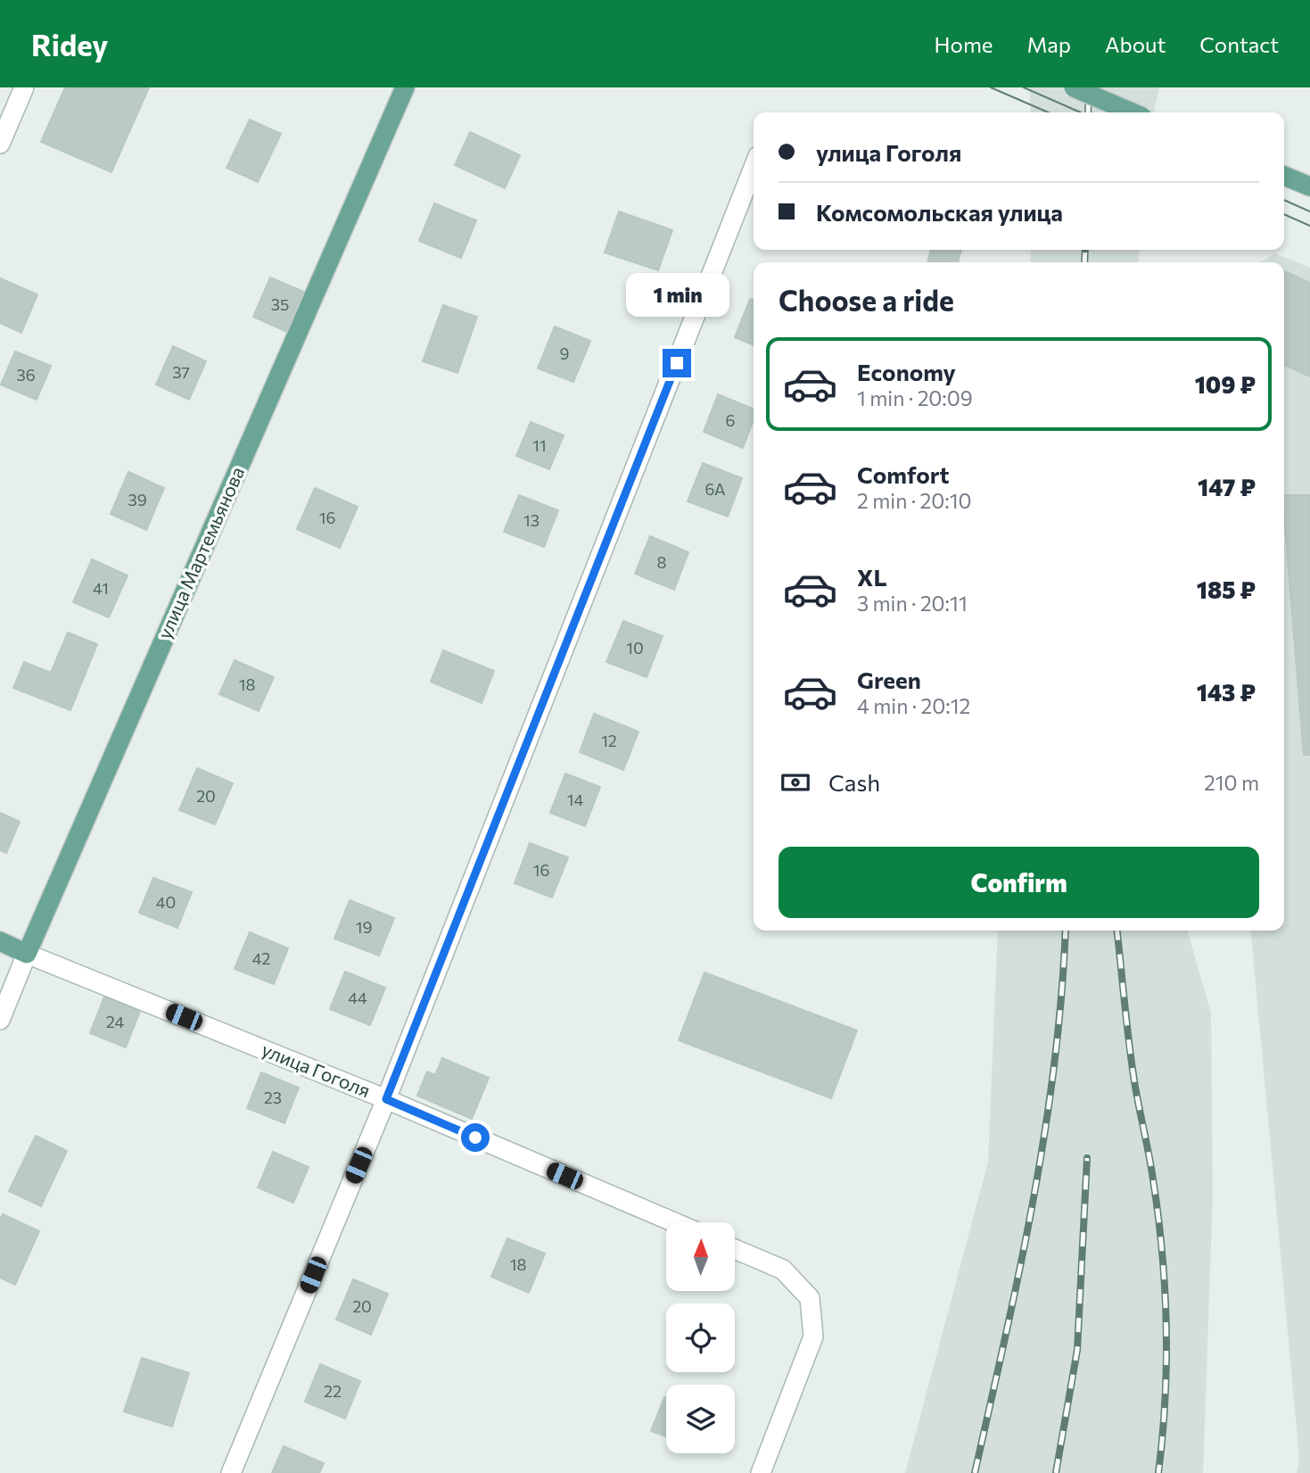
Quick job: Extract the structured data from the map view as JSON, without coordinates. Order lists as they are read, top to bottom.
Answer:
{
  "streets": {
    "main road": ["улица Мартемьянова", "улица Гоголя"]
  },
  "crossings": [
    ["улица Мартемьянова", "улица Гоголя"]
  ],
  "house_numbers": [
    "35",
    "9",
    "37",
    "36",
    "6",
    "11",
    "6А",
    "39",
    "16",
    "13",
    "8",
    "41",
    "10",
    "18",
    "12",
    "20",
    "14",
    "16",
    "40",
    "19",
    "42",
    "44",
    "24",
    "23",
    "18",
    "20",
    "22"
  ],
  "north": "top",
  "page": {
    "header": "Ridey",
    "nav": [
      "Home",
      "Map",
      "About",
      "Contact"
    ],
    "banner": ["улица Гоголя", "Комсомольская улица"],
    "heading": "Choose a ride",
    "bubble": "1 min",
    "list": [
      {
        "name": "Economy",
        "note": "1 min · 20:09",
        "value": "109 ₽"
      },
      {
        "name": "Comfort",
        "note": "2 min · 20:10",
        "value": "147 ₽"
      },
      {
        "name": "XL",
        "note": "3 min · 20:11",
        "value": "185 ₽"
      },
      {
        "name": "Green",
        "note": "4 min · 20:12",
        "value": "143 ₽"
      }
    ],
    "pay": ["Cash", "210 m"],
    "buttons": "Confirm"
  }
}
